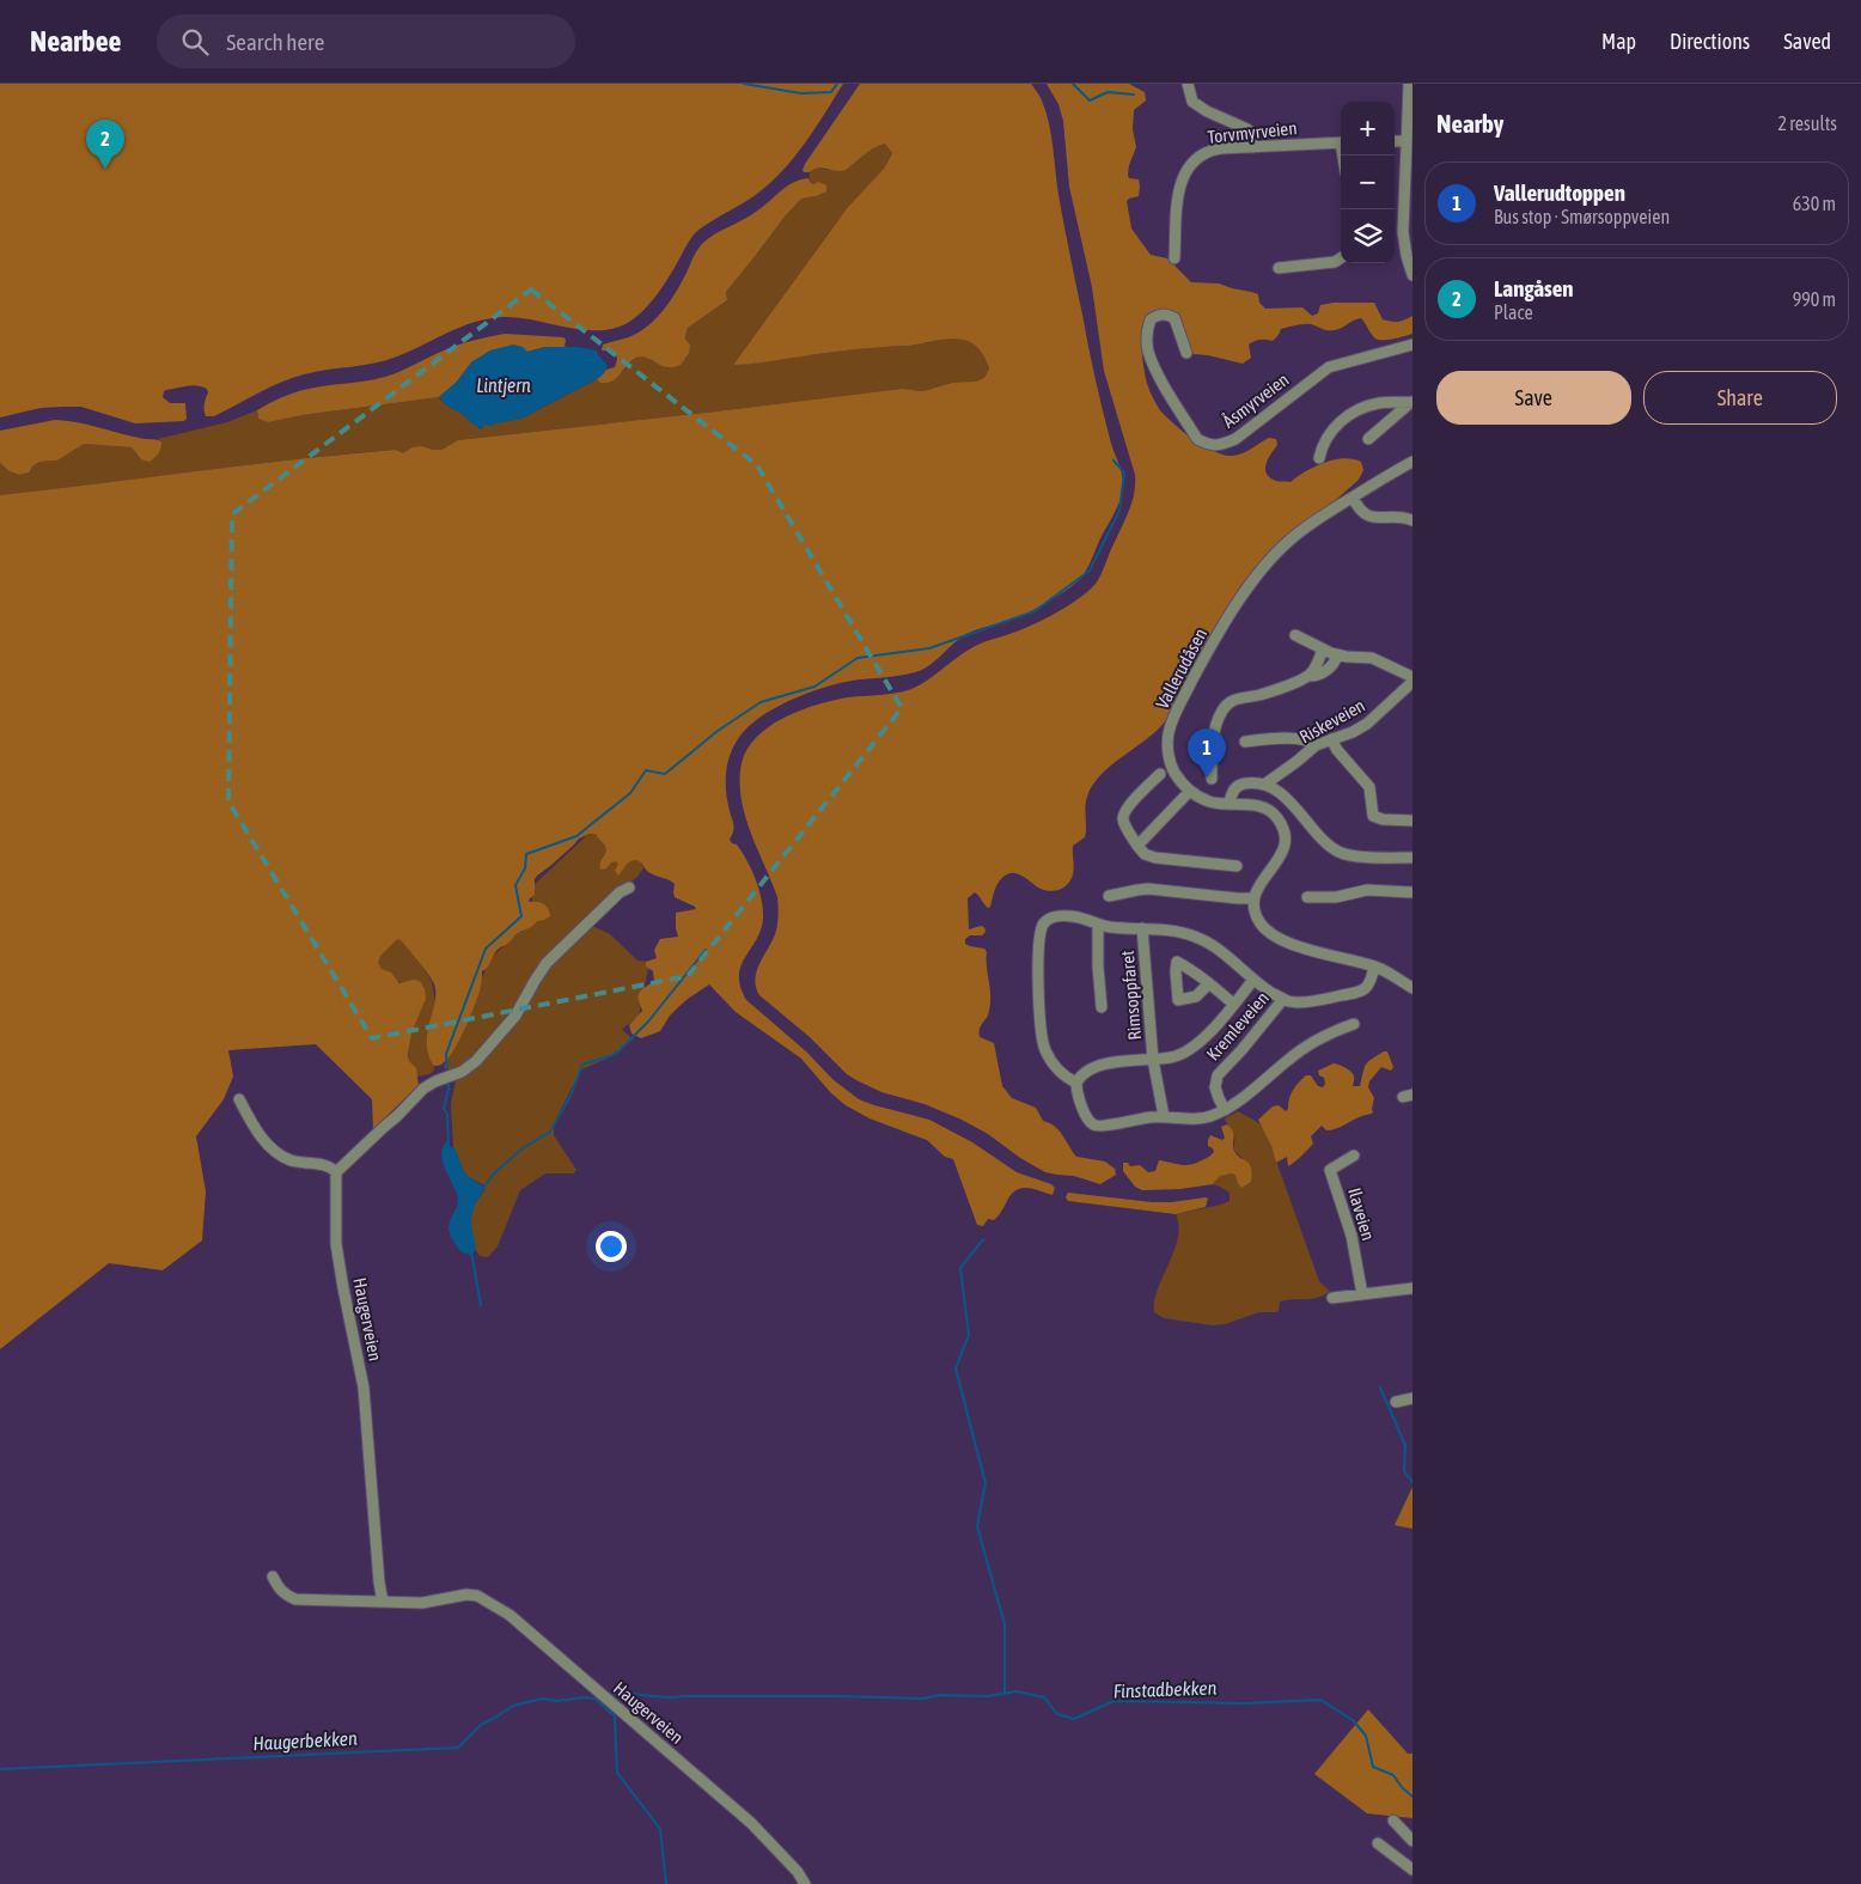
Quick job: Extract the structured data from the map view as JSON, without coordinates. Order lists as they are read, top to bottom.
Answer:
{
  "streets": {
    "street": [
      "Torvmyrveien",
      "Åsmyrveien",
      "Vallerudåsen",
      "Riskeveien",
      "Rimsoppfaret",
      "Kremleveien",
      "Ilaveien",
      "Haugerveien"
    ]
  },
  "water": ["Lintjern", "Finstadbekken", "Haugerbekken"],
  "page": {
    "header": "Nearbee",
    "search": "Search here",
    "nav": ["Map", "Directions", "Saved"],
    "heading": ["Nearby", "2 results"],
    "map_buttons": ["+", "−"],
    "pins": ["2", "1"],
    "list": [
      {
        "mark": "1",
        "name": "Vallerudtoppen",
        "note": "Bus stop · Smørsoppveien",
        "value": "630 m"
      },
      {
        "mark": "2",
        "name": "Langåsen",
        "note": "Place",
        "value": "990 m"
      }
    ],
    "buttons": ["Save", "Share"]
  }
}
